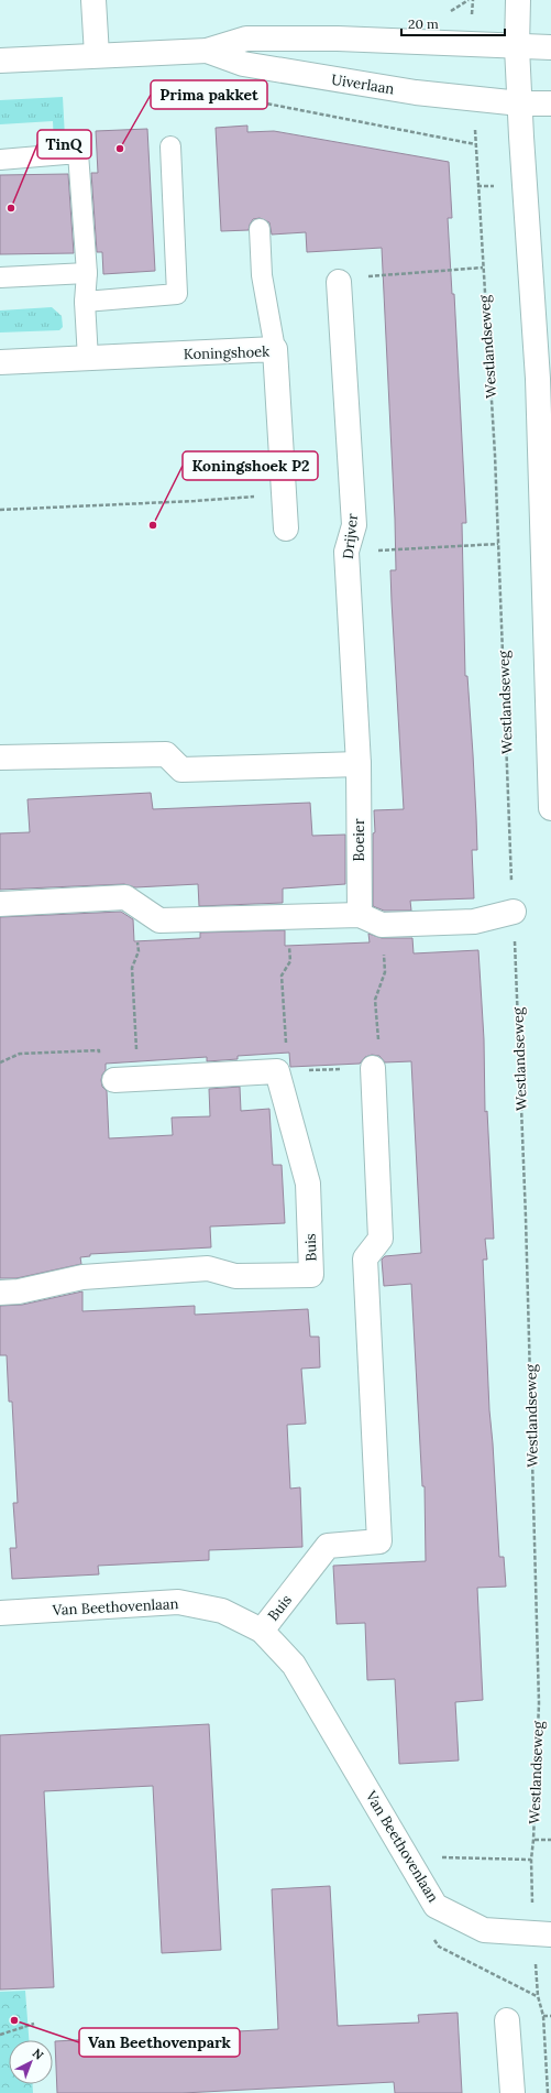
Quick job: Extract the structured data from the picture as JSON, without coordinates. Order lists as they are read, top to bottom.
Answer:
{
  "streets": {
    "street": [
      "Uiverlaan",
      "Koningshoek",
      "Drijver",
      "Boeier",
      "Buis",
      "Van Beethovenlaan"
    ],
    "path": ["Westlandseweg"]
  },
  "crossings": [
    ["Westlandseweg", "Van Beethovenlaan"],
    ["Drijver", "Boeier"],
    ["Buis", "Van Beethovenlaan"]
  ],
  "places": [
    "Prima pakket",
    "TinQ",
    "Koningshoek P2",
    "Van Beethovenpark"
  ],
  "scale_bar": "20 m",
  "north": "top right"
}
